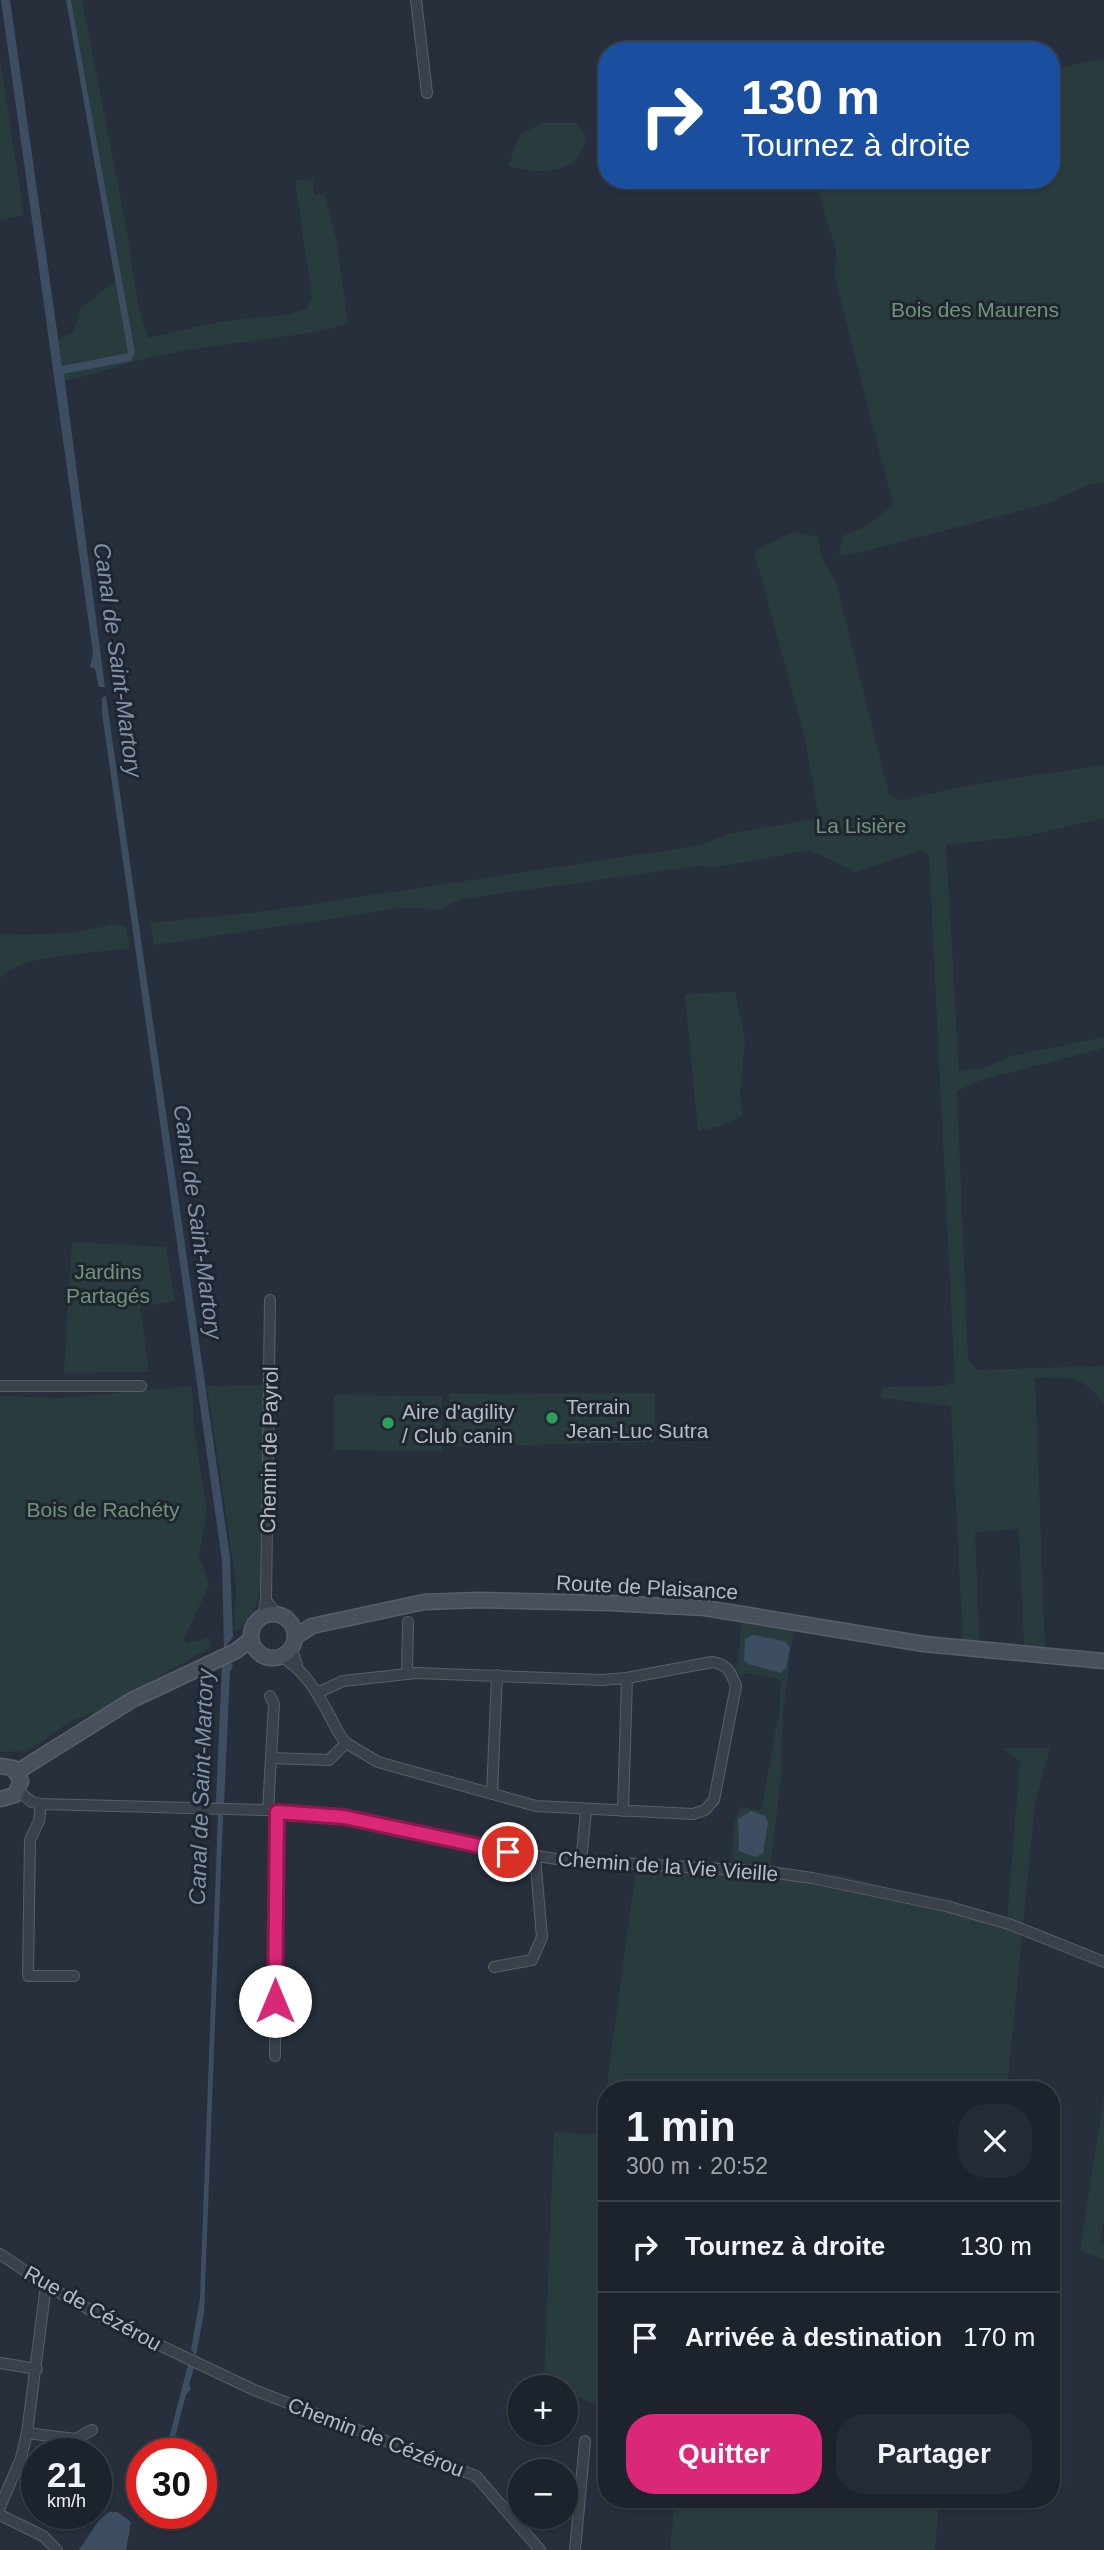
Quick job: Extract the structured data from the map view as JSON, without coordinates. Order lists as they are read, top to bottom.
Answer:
{
  "streets": {
    "main road": ["Route de Plaisance"],
    "street": [
      "Chemin de Payrol",
      "Chemin de la Vie Vieille",
      "Rue de Cézérou",
      "Chemin de Cézérou"
    ]
  },
  "crossings": [
    ["Rue de Cézérou", "Chemin de Cézérou"]
  ],
  "water": ["Canal de Saint-Martory"],
  "parks": [
    "Bois des Maurens",
    "La Lisière",
    "Jardins Partagés",
    "Bois de Rachéty"
  ],
  "places": ["Terrain Jean-Luc Sutra", "Aire d'agility / Club canin"],
  "page": {
    "turn": ["130 m", "Tournez à droite"],
    "heading": ["1 min", "300 m · 20:52"],
    "list": [
      {
        "name": "Tournez à droite",
        "value": "130 m"
      },
      {
        "name": "Arrivée à destination",
        "value": "170 m"
      }
    ],
    "map_buttons": ["+", "−"],
    "buttons": ["Quitter", "Partager"],
    "speed": "21 km/h",
    "limit": "30"
  }
}
